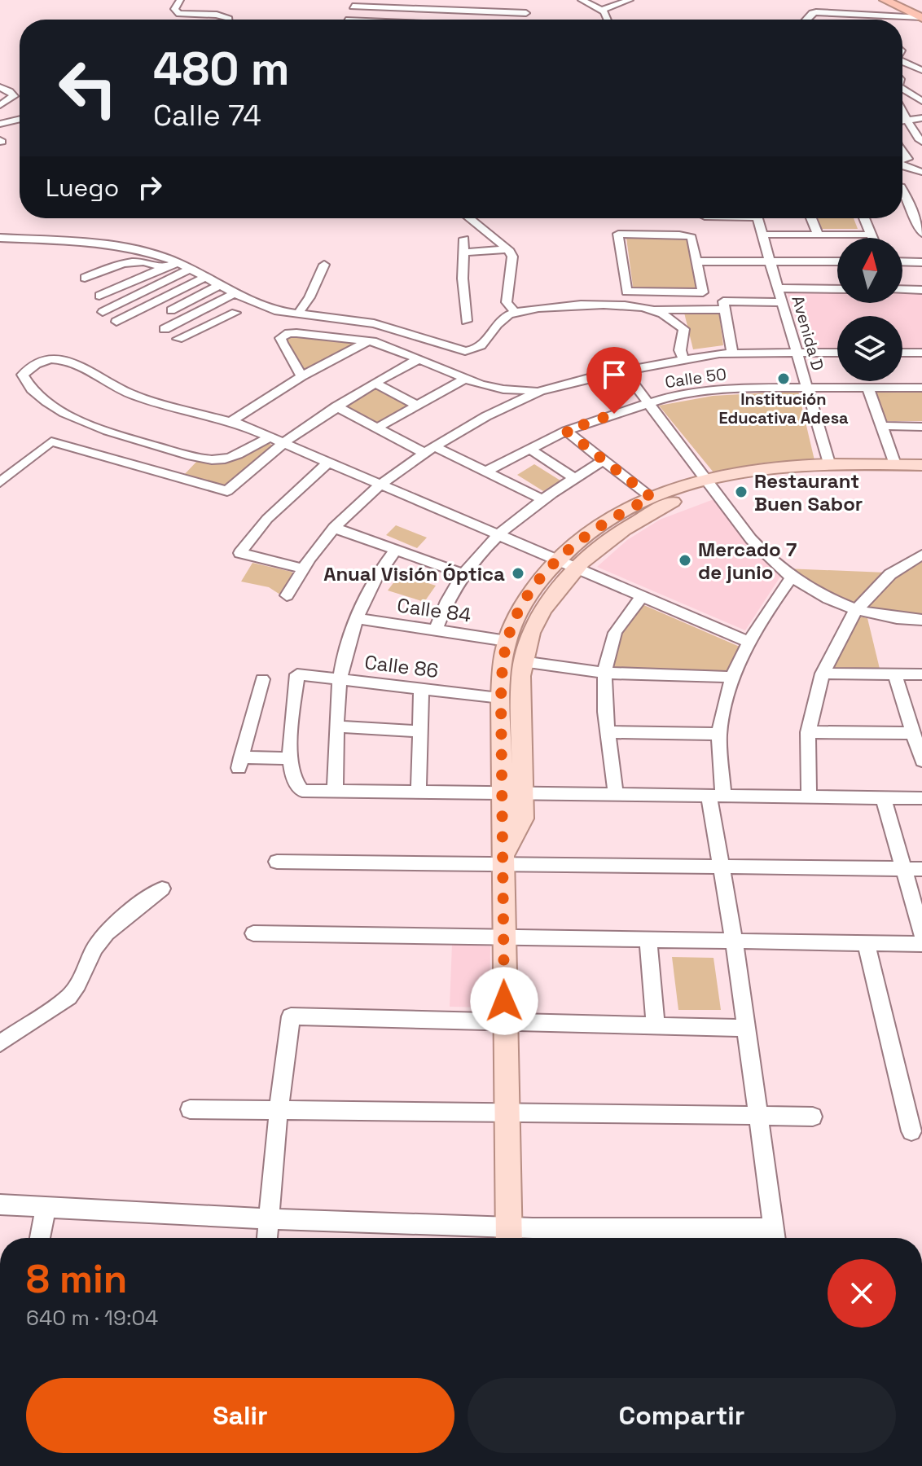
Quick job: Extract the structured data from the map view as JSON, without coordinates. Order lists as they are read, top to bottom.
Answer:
{
  "streets": {
    "street": [
      "Avenida D",
      "Calle 50",
      "Calle 84",
      "Calle 86"
    ]
  },
  "crossings": [
    ["Avenida D", "Calle 50"]
  ],
  "places": [
    "Institución Educativa Adesa",
    "Restaurant Buen Sabor",
    "Mercado 7 de junio",
    "Anual Visión Óptica"
  ],
  "north": "top",
  "page": {
    "turn": ["480 m", "Calle 74"],
    "then": "Luego",
    "heading": ["8 min", "640 m · 19:04"],
    "buttons": ["Salir", "Compartir"]
  }
}
